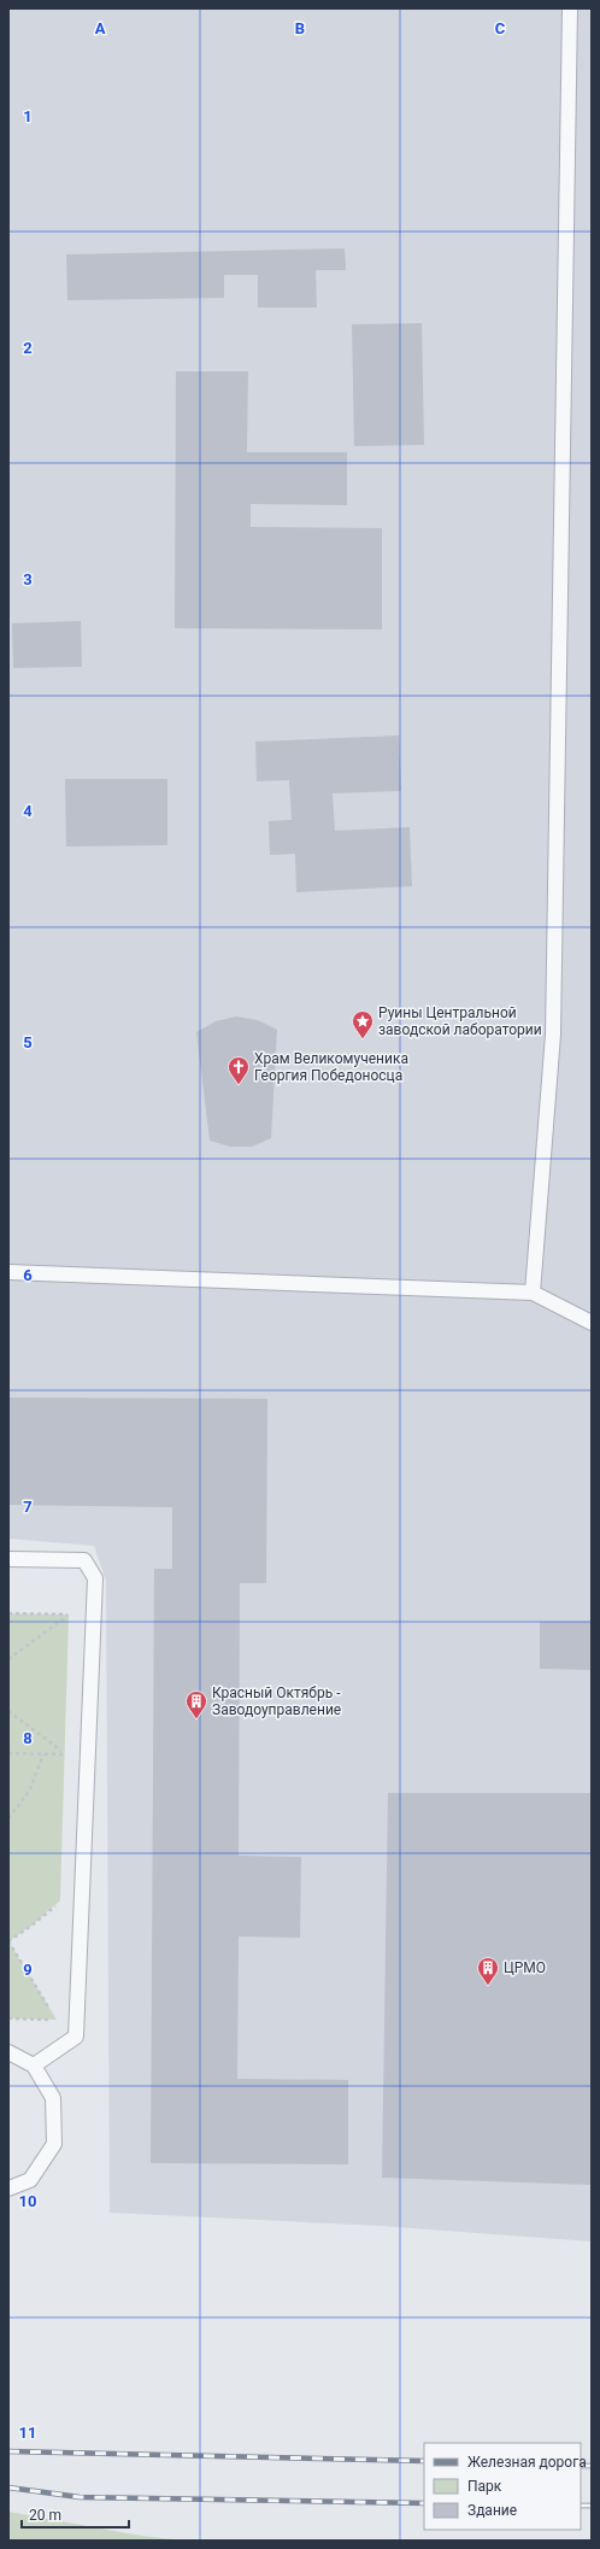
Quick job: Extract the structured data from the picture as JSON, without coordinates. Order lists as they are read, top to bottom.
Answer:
{
  "places": {
    "place": ["Руины Центральной заводской лаборатории"],
    "church": ["Храм Великомученика Георгия Победоносца"],
    "building": ["Красный Октябрь - Заводоуправление", "ЦРМО"]
  },
  "legend": ["Железная дорога", "Парк", "Здание"],
  "scale_bar": "20 m",
  "grid": {
    "columns": ["A", "B", "C"],
    "rows": [
      "1",
      "2",
      "3",
      "4",
      "5",
      "6",
      "7",
      "8",
      "9",
      "10",
      "11"
    ]
  }
}
